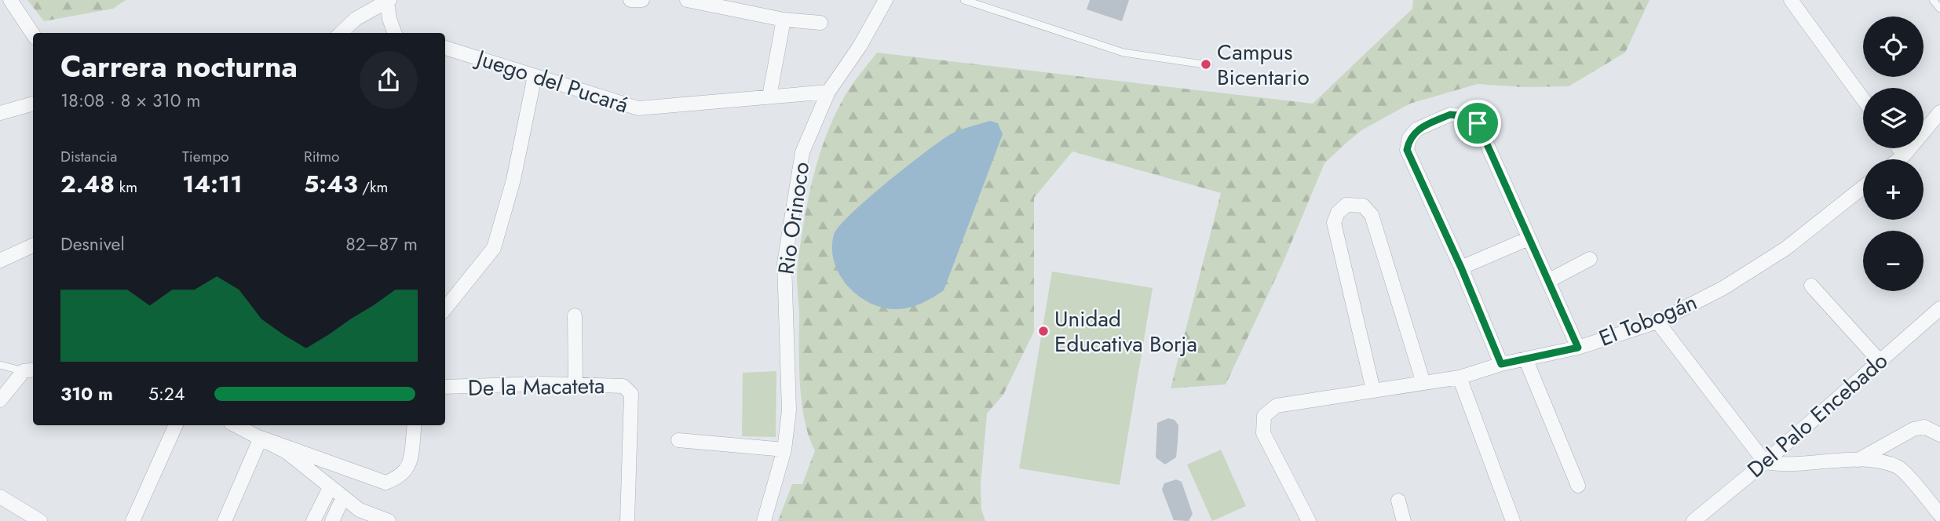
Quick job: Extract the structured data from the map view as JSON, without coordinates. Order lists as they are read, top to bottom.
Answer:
{
  "streets": {
    "street": [
      "Juego del Pucará",
      "Rio Orinoco",
      "El Tobogán",
      "De la Macateta",
      "Del Palo Encebado"
    ]
  },
  "crossings": [
    ["Juego del Pucará", "Rio Orinoco"]
  ],
  "places": ["Campus Bicentario", "Unidad Educativa Borja"],
  "page": {
    "map_buttons": ["+", "−"],
    "heading": ["Carrera nocturna", "18:08 · 8 × 310 m"],
    "stats": [
      ["Distancia", "2.48 km"],
      ["Tiempo", "14:11"],
      ["Ritmo", "5:43 /km"]
    ],
    "chart": ["Desnivel", "82–87 m"],
    "list": [
      {
        "name": "310 m",
        "note": "5:24"
      }
    ]
  }
}
